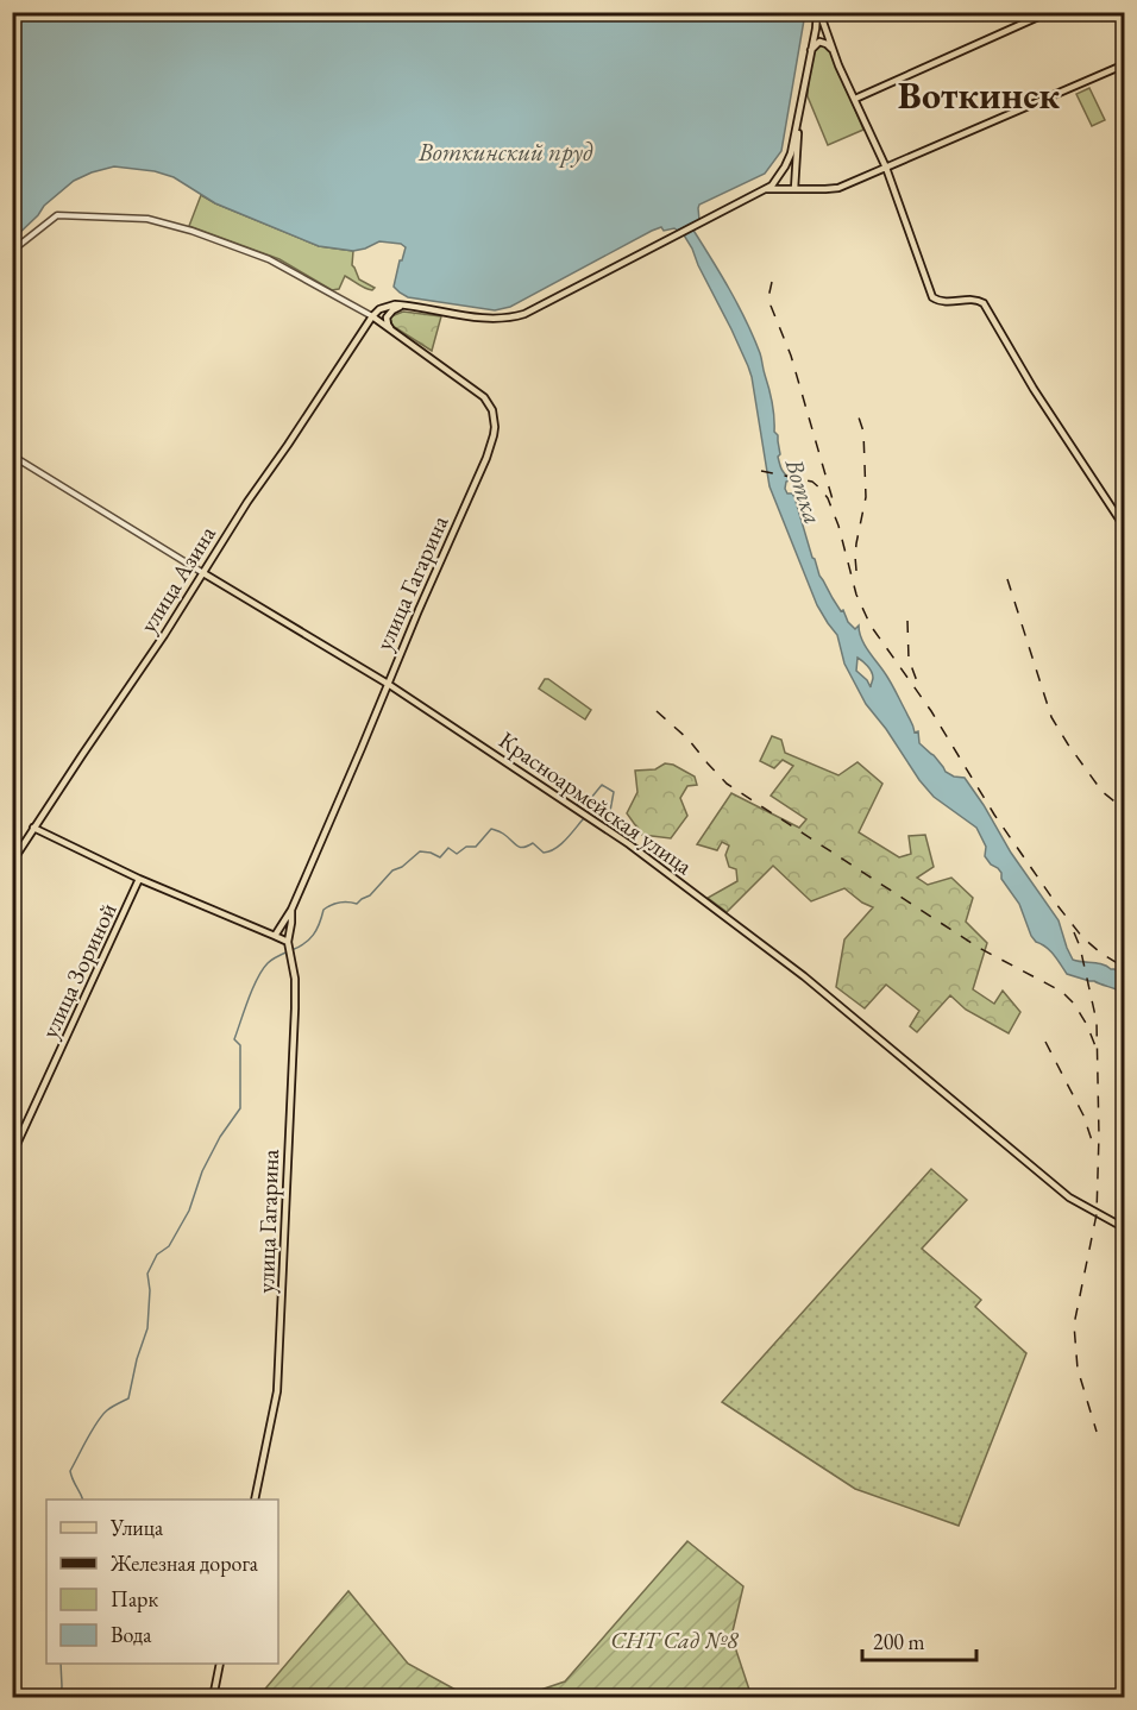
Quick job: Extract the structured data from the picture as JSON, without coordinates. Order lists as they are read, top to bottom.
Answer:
{
  "streets": {
    "main road": [
      "улица Азина",
      "улица Гагарина",
      "Красноармейская улица",
      "улица Зориной"
    ]
  },
  "crossings": [
    ["улица Азина", "улица Гагарина"],
    ["улица Азина", "Красноармейская улица"],
    ["улица Гагарина", "Красноармейская улица"]
  ],
  "districts": ["Воткинск"],
  "water": ["Воткинский пруд", "Вотка"],
  "parks": ["СНТ Сад №8"],
  "legend": [
    "Улица",
    "Железная дорога",
    "Парк",
    "Вода"
  ],
  "scale_bar": "200 m"
}
